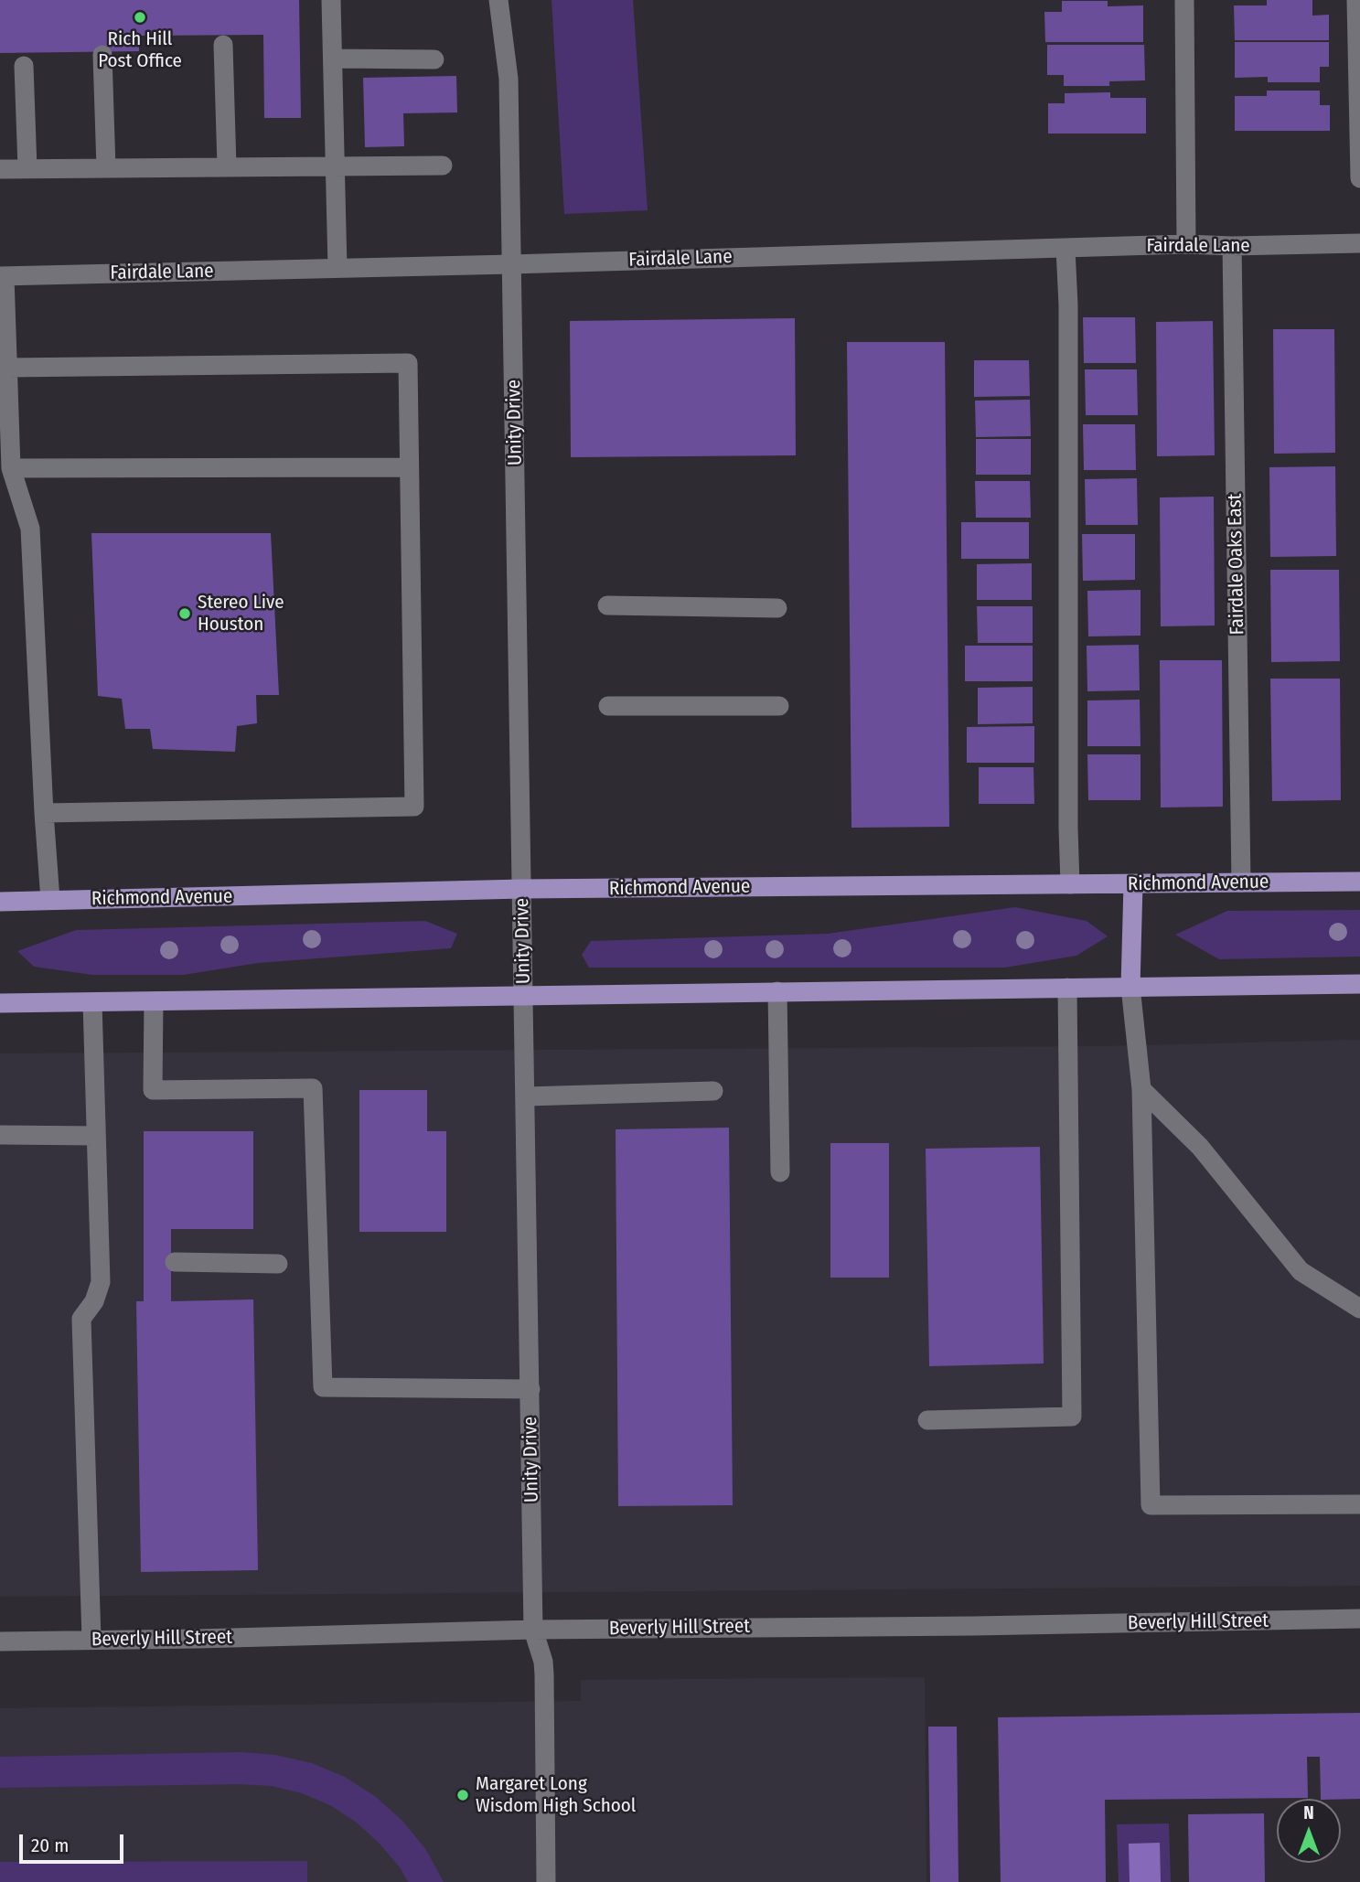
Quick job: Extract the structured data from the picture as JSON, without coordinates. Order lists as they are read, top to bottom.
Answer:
{
  "streets": {
    "main road": ["Richmond Avenue"],
    "street": [
      "Fairdale Lane",
      "Unity Drive",
      "Fairdale Oaks East",
      "Beverly Hill Street"
    ]
  },
  "crossings": [
    ["Fairdale Lane", "Unity Drive"],
    ["Fairdale Lane", "Fairdale Oaks East"],
    ["Unity Drive", "Richmond Avenue"],
    ["Unity Drive", "Beverly Hill Street"],
    ["Fairdale Oaks East", "Richmond Avenue"]
  ],
  "places": ["Rich Hill Post Office", "Stereo Live Houston", "Margaret Long Wisdom High School"],
  "scale_bar": "20 m",
  "north": "top"
}
